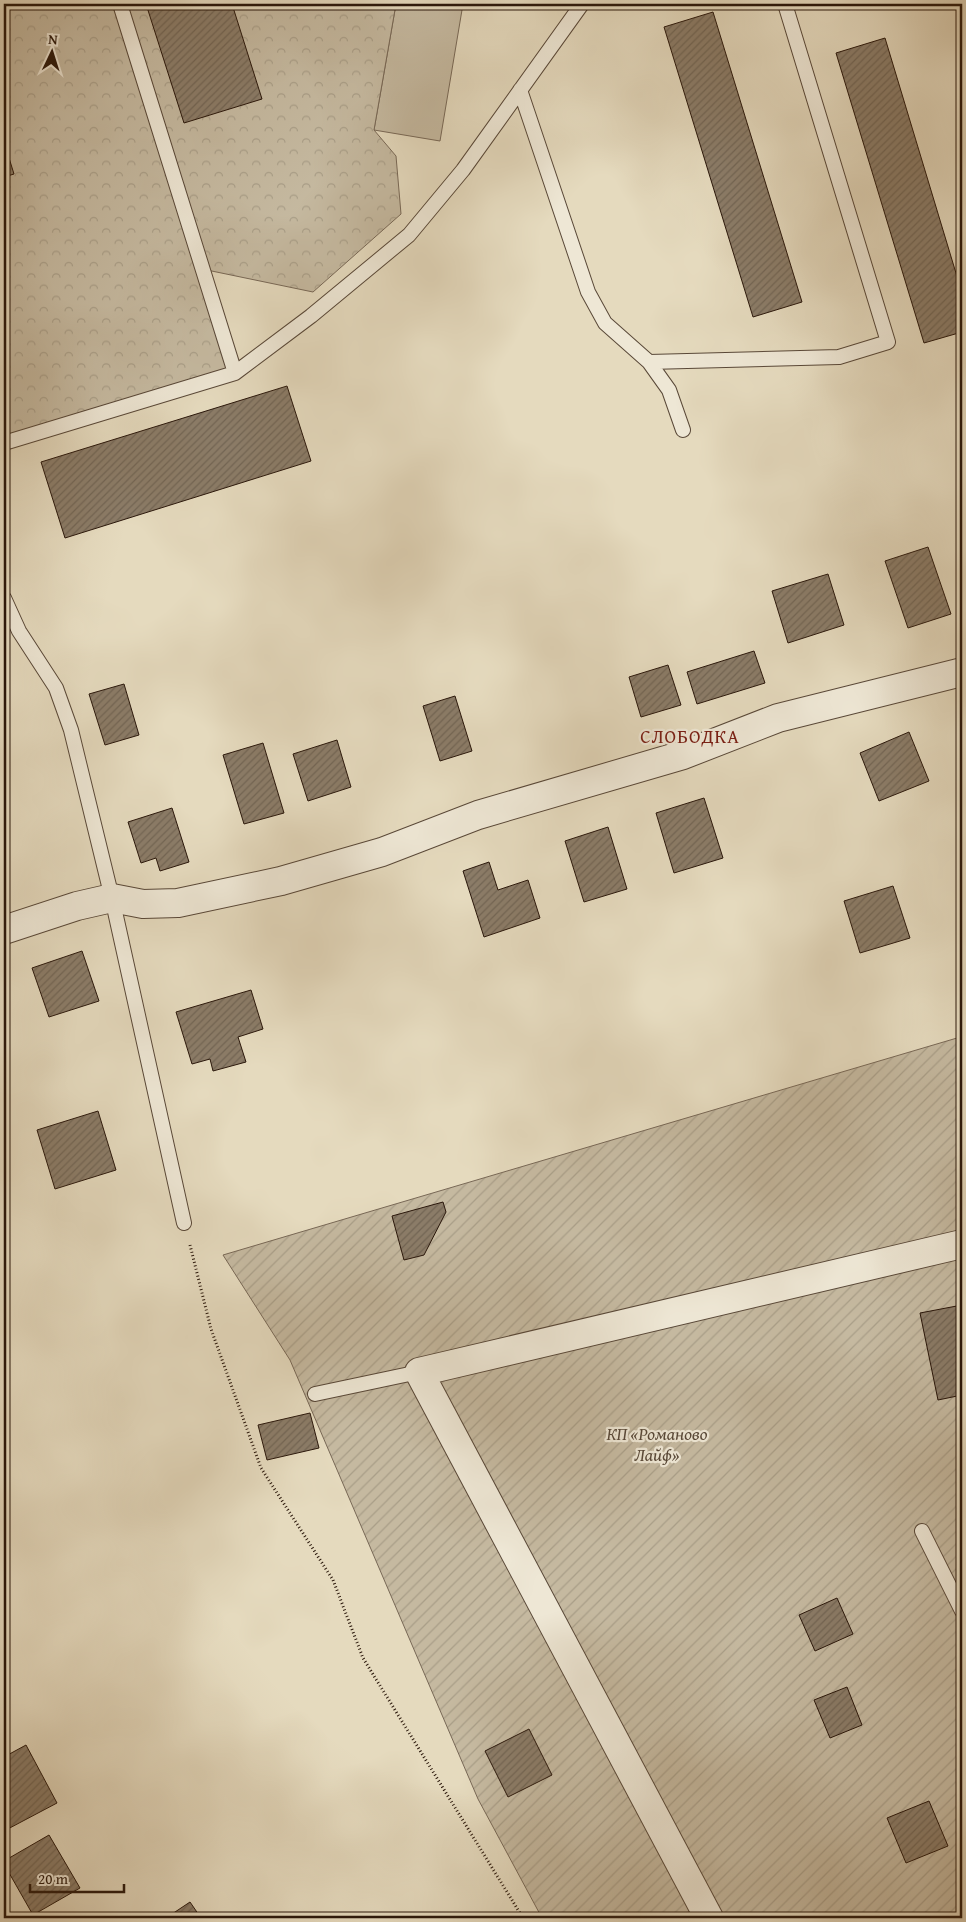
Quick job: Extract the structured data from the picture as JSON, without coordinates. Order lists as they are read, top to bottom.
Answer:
{
  "districts": ["СЛОБОДКА"],
  "parks": ["КП «Романово Лайф»"],
  "scale_bar": "20 m",
  "north": "top"
}
